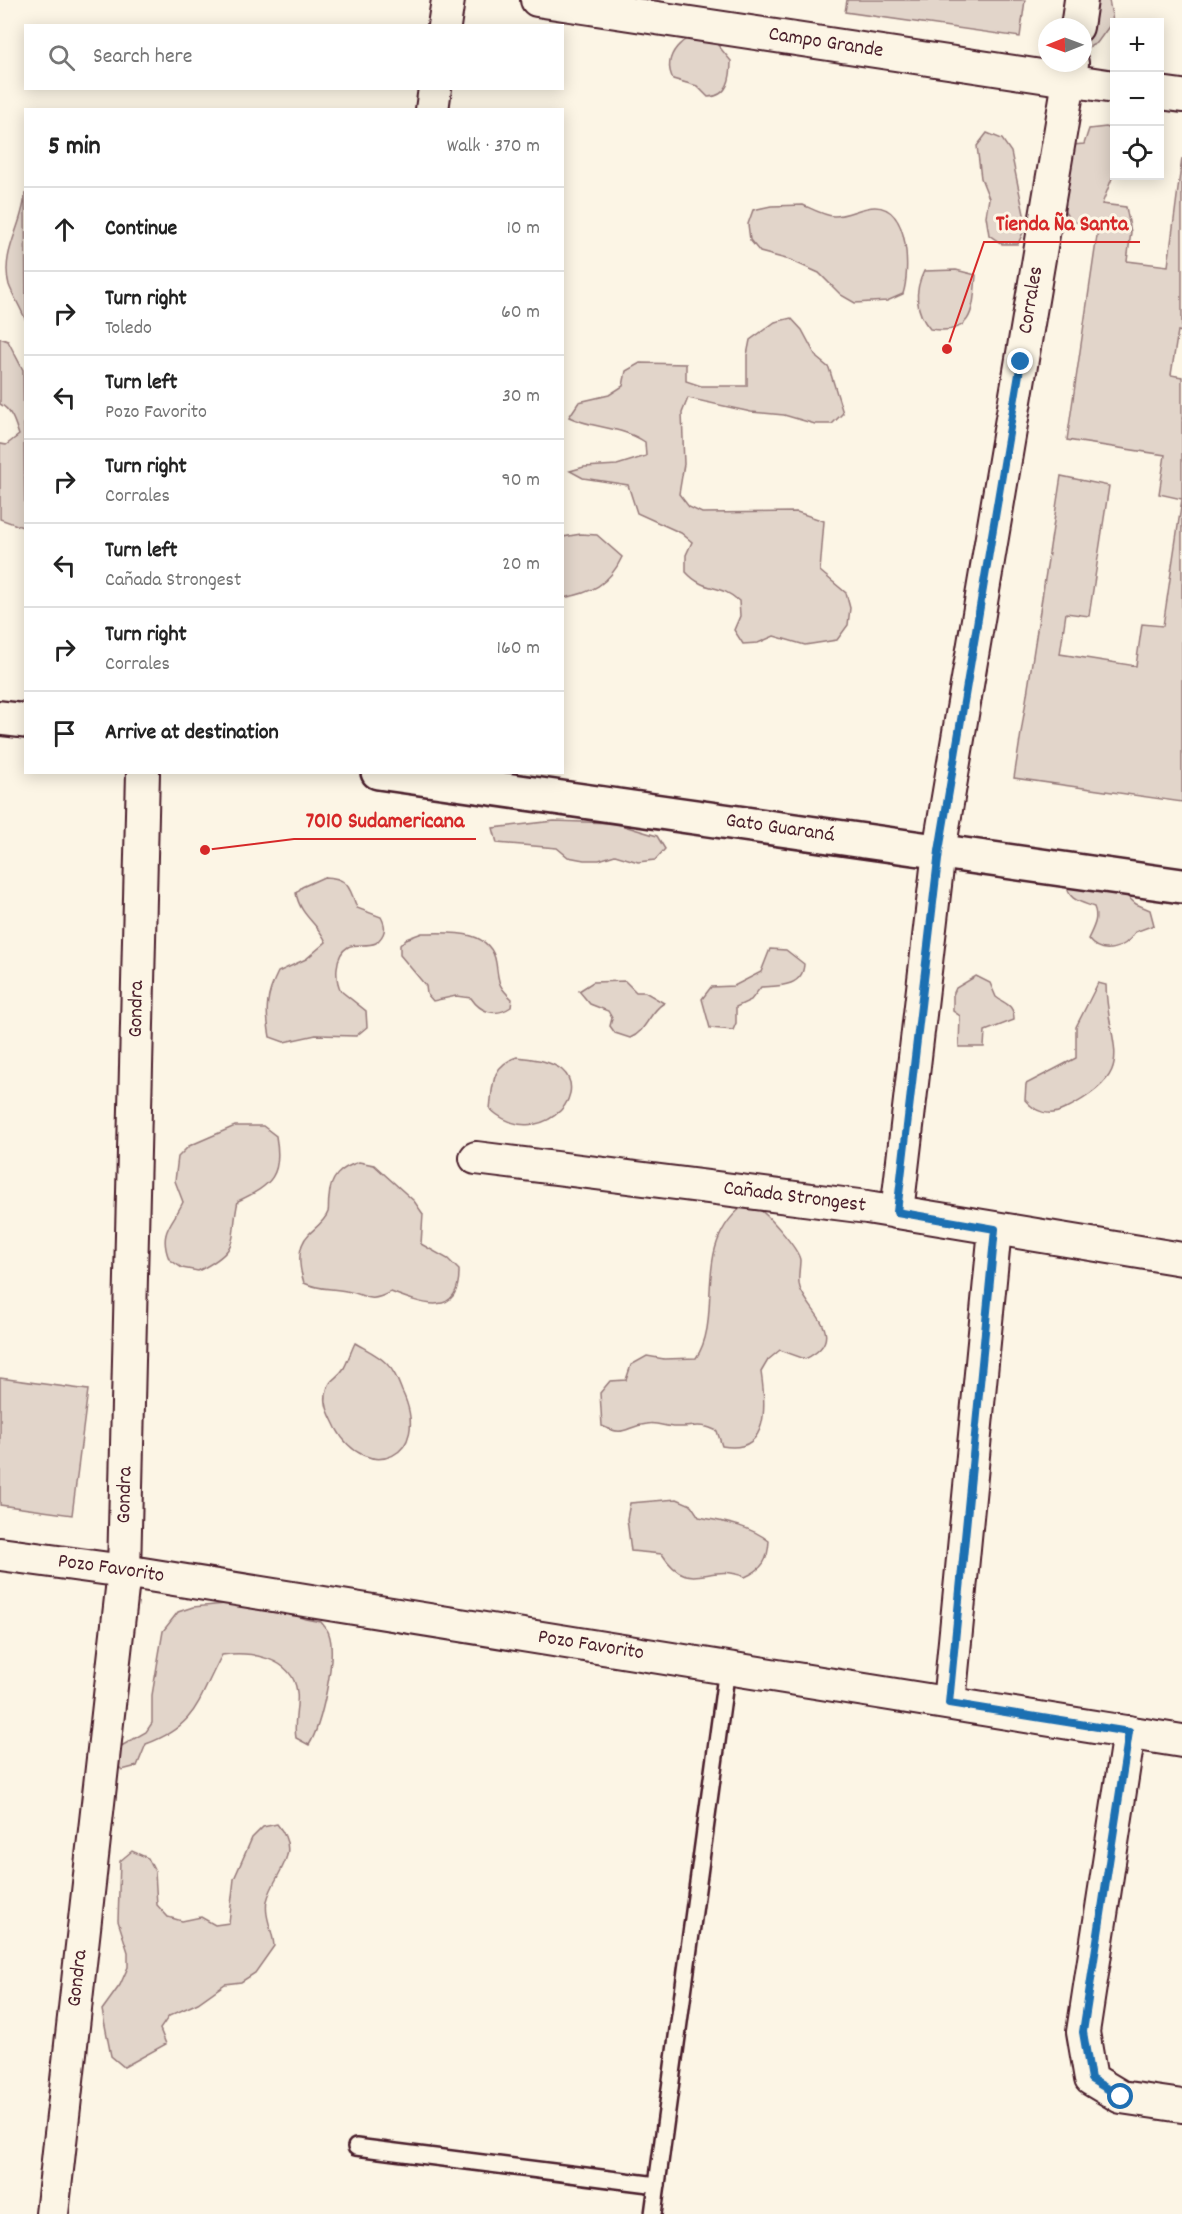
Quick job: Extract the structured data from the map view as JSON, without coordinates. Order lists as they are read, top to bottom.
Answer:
{
  "streets": {
    "street": [
      "Campo Grande",
      "Corrales",
      "Gato Guaraná",
      "Gondra",
      "Cañada Strongest",
      "Pozo Favorito"
    ]
  },
  "crossings": [
    ["Campo Grande", "Corrales"],
    ["Corrales", "Gato Guaraná"],
    ["Corrales", "Cañada Strongest"],
    ["Gondra", "Pozo Favorito"]
  ],
  "places": ["Tienda Ña Santa", "7010 Sudamericana"],
  "north": "left",
  "page": {
    "map_buttons": ["+", "−"],
    "search": "Search here",
    "heading": ["5 min", "Walk · 370 m"],
    "list": [
      ["Continue", "10 m"],
      ["Turn right", "Toledo", "60 m"],
      ["Turn left", "Pozo Favorito", "30 m"],
      ["Turn right", "Corrales", "90 m"],
      ["Turn left", "Cañada Strongest", "20 m"],
      ["Turn right", "Corrales", "160 m"],
      "Arrive at destination"
    ]
  }
}
